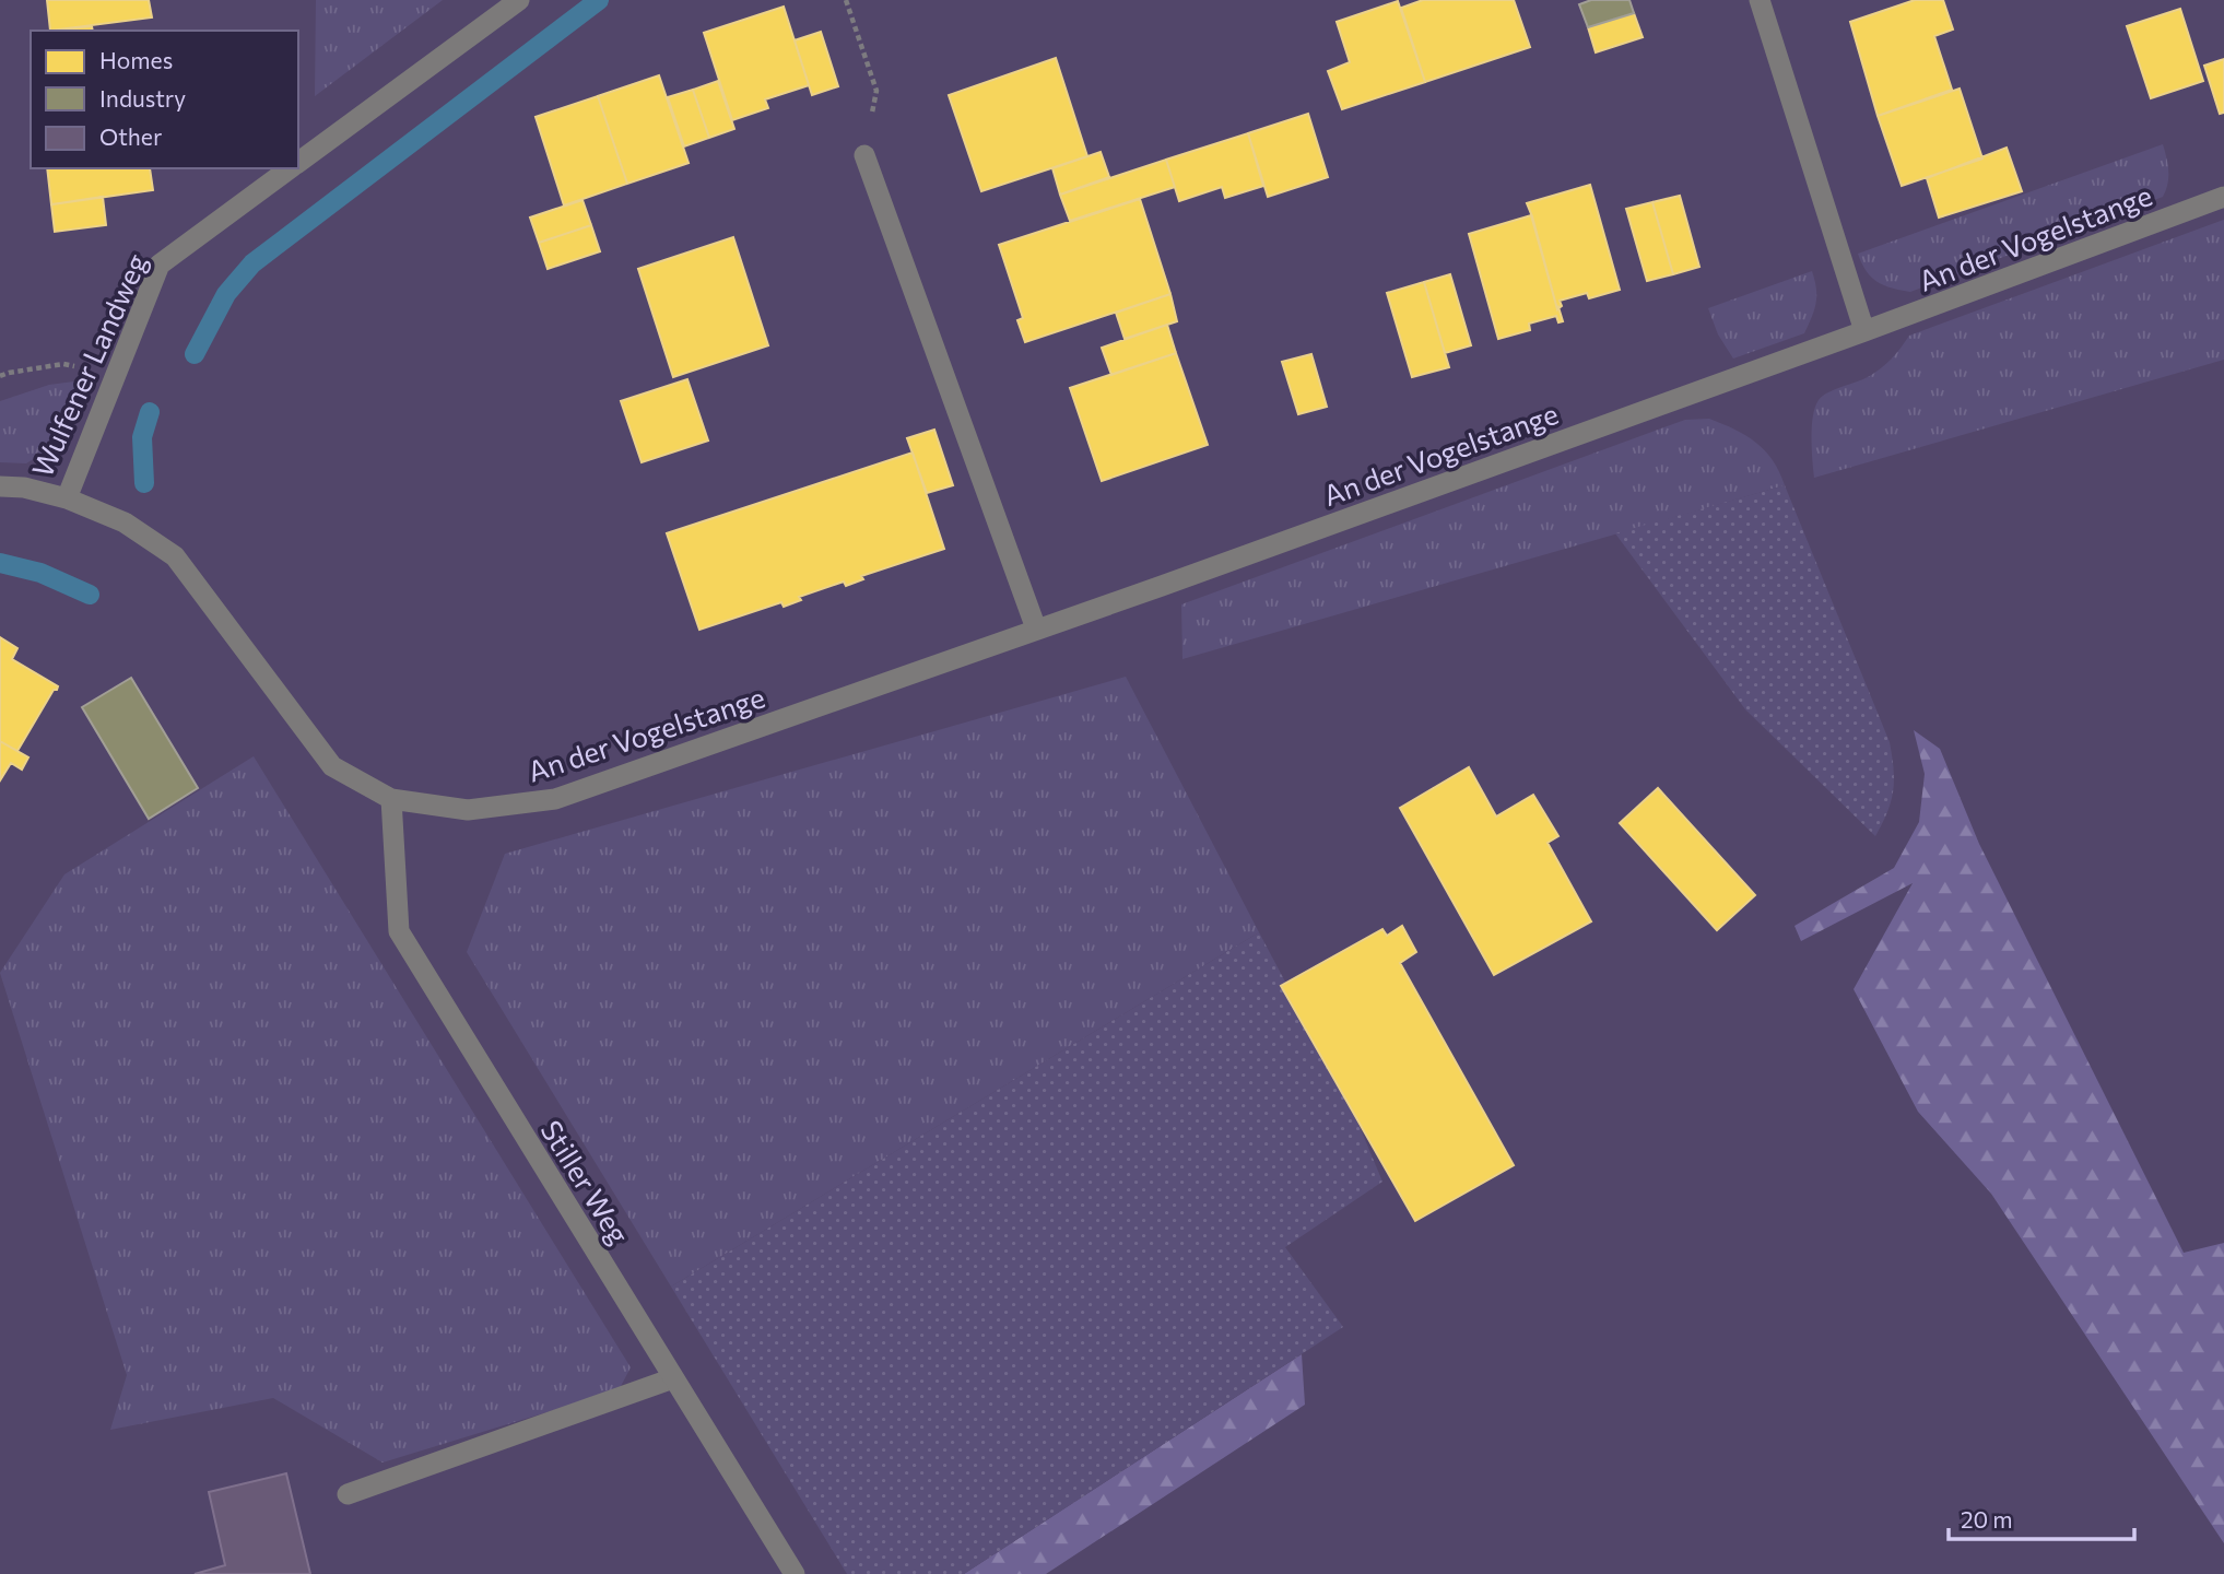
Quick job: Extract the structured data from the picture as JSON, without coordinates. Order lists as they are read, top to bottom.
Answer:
{
  "streets": {
    "street": ["An der Vogelstange", "Wulfener Landweg", "Stiller Weg"]
  },
  "crossings": [
    ["An der Vogelstange", "Wulfener Landweg"],
    ["An der Vogelstange", "Stiller Weg"]
  ],
  "legend": ["Homes", "Industry", "Other"],
  "scale_bar": "20 m"
}
